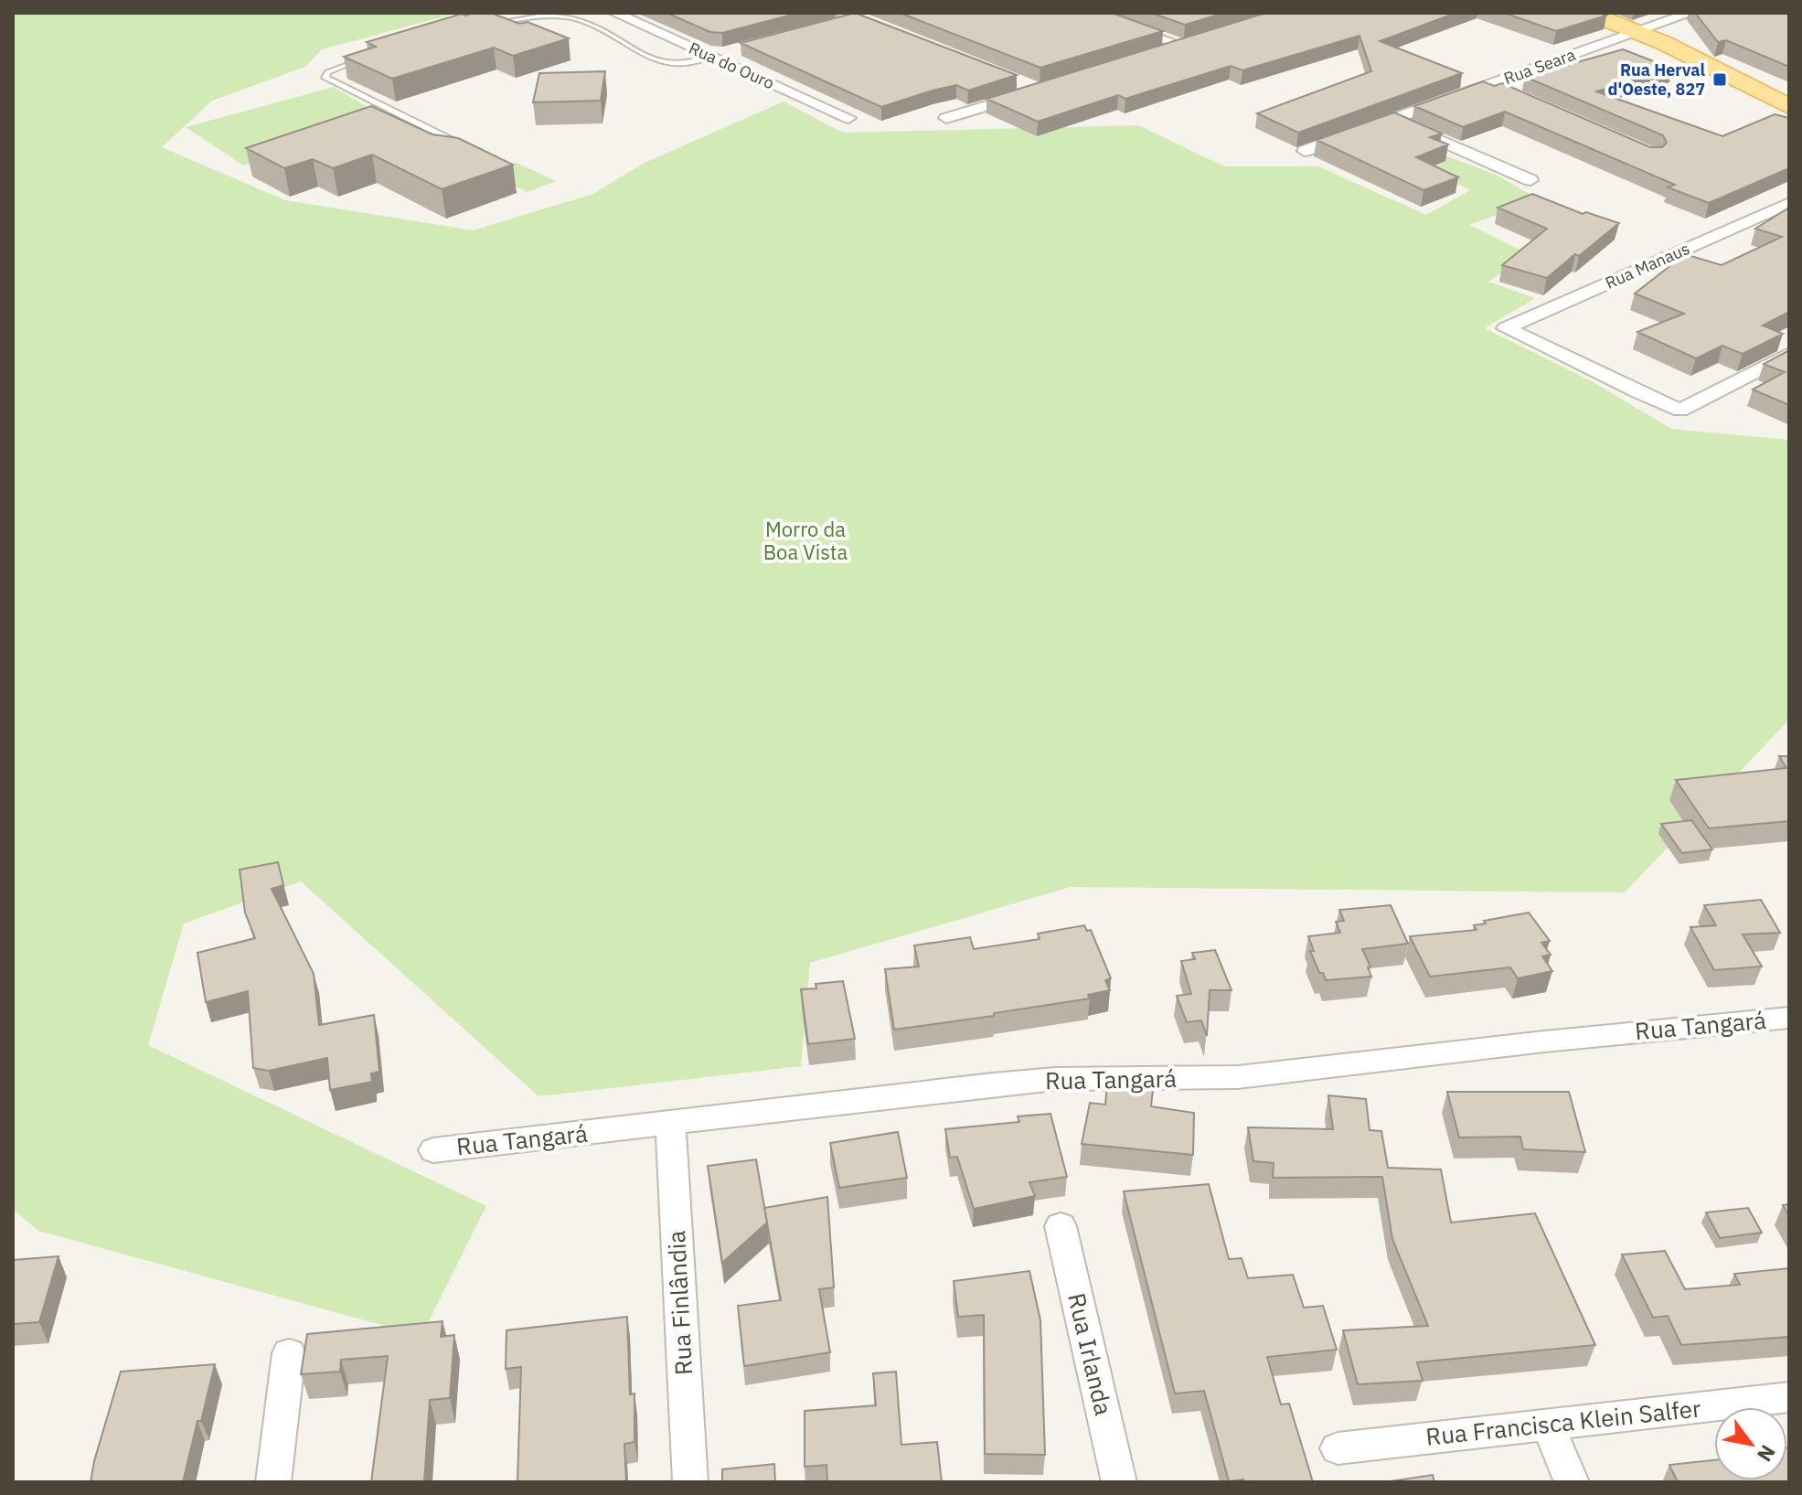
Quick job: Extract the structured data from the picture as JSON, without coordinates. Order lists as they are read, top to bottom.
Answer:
{
  "streets": {
    "street": [
      "Rua do Ouro",
      "Rua Seara",
      "Rua Manaus",
      "Rua Tangará",
      "Rua Finlândia",
      "Rua Irlanda",
      "Rua Francisca Klein Salfer"
    ]
  },
  "crossings": [
    ["Rua Tangará", "Rua Finlândia"]
  ],
  "parks": ["Morro da Boa Vista"],
  "places": {
    "transit": ["Rua Herval d'Oeste, 827"]
  },
  "north": "bottom right"
}
